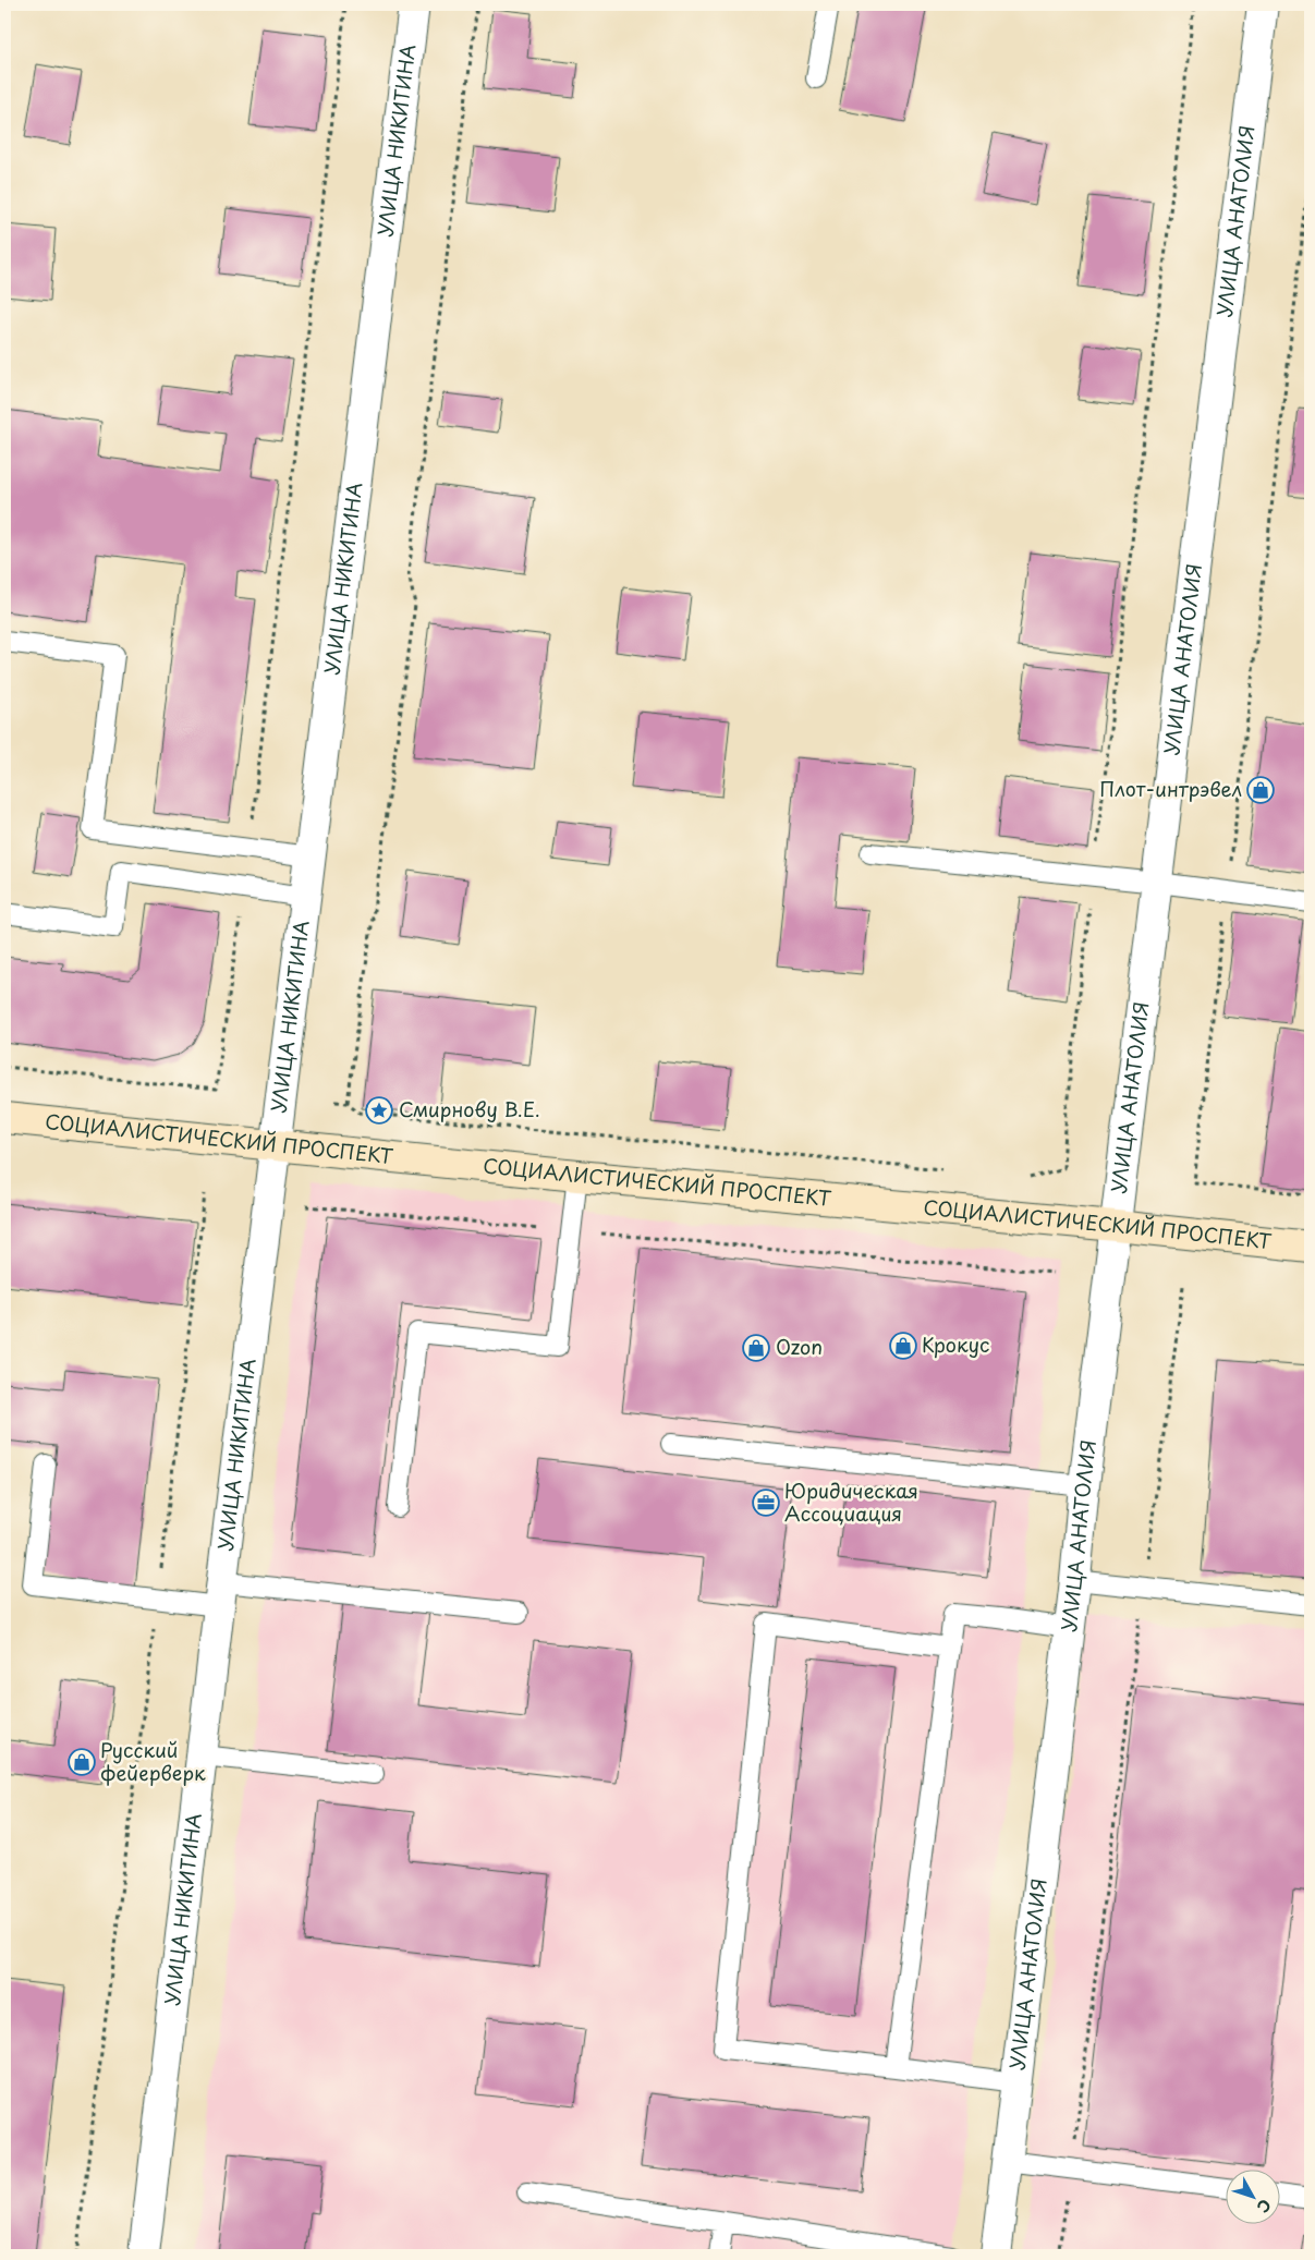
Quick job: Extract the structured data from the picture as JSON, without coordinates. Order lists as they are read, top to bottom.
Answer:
{
  "streets": {
    "street": ["УЛИЦА НИКИТИНА", "УЛИЦА АНАТОЛИЯ", "СОЦИАЛИСТИЧЕСКИЙ ПРОСПЕКТ"]
  },
  "crossings": [
    ["УЛИЦА НИКИТИНА", "СОЦИАЛИСТИЧЕСКИЙ ПРОСПЕКТ"],
    ["УЛИЦА АНАТОЛИЯ", "СОЦИАЛИСТИЧЕСКИЙ ПРОСПЕКТ"]
  ],
  "places": {
    "shop": [
      "Плот-интрэвел",
      "Крокус",
      "Ozon",
      "Русский фейерверк"
    ],
    "place": ["Смирнову В.Е."],
    "office": ["Юридическая Ассоциация"]
  },
  "north": "bottom right"
}
